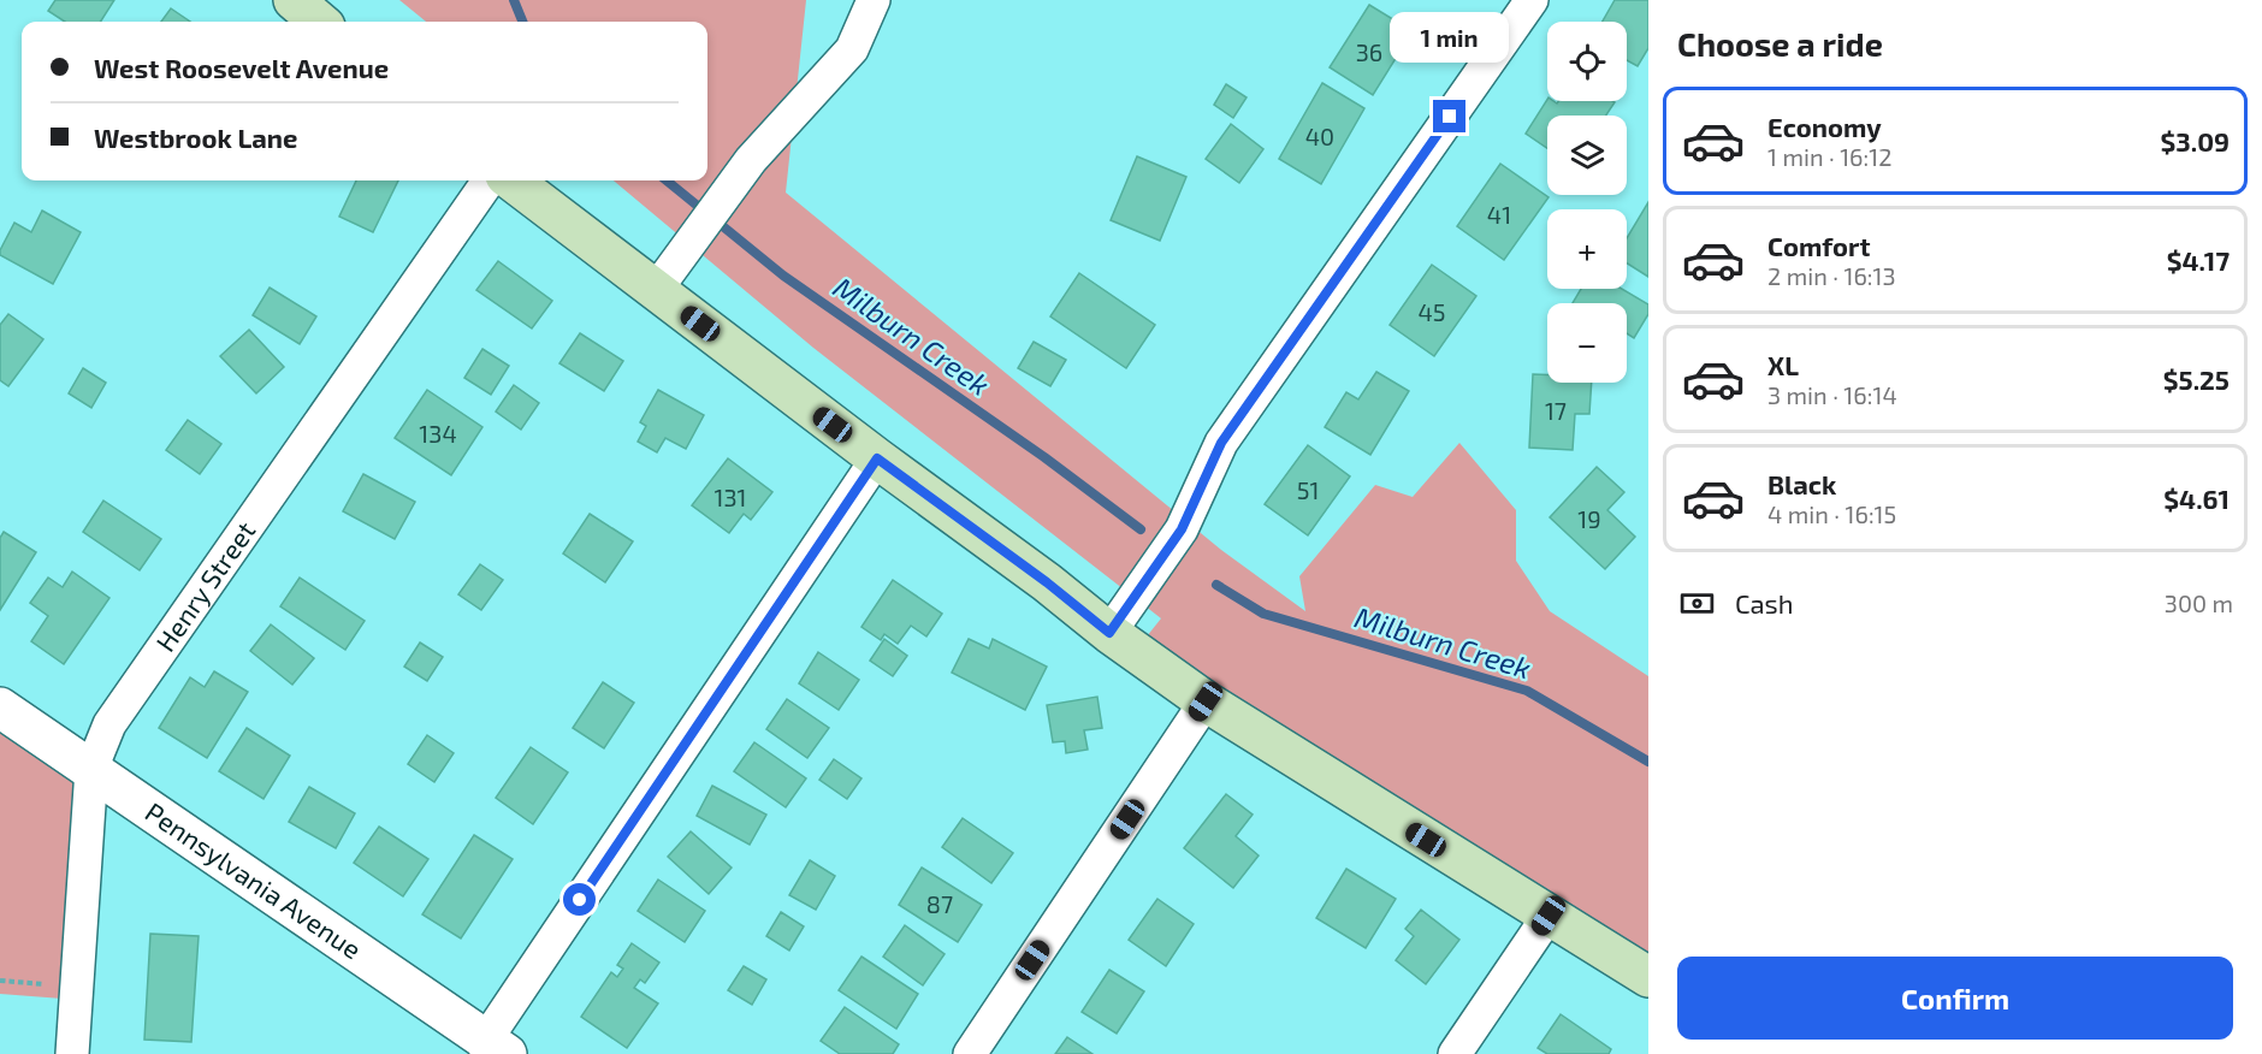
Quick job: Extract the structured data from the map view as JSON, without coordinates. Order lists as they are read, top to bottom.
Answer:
{
  "streets": {
    "street": ["Henry Street", "Pennsylvania Avenue"]
  },
  "crossings": [
    ["Henry Street", "Pennsylvania Avenue"]
  ],
  "water": ["Milburn Creek"],
  "house_numbers": [
    "36",
    "40",
    "41",
    "45",
    "17",
    "134",
    "51",
    "131",
    "19",
    "87"
  ],
  "page": {
    "heading": "Choose a ride",
    "bubble": "1 min",
    "map_buttons": ["+", "−"],
    "banner": ["West Roosevelt Avenue", "Westbrook Lane"],
    "list": [
      {
        "name": "Economy",
        "note": "1 min · 16:12",
        "value": "$3.09"
      },
      {
        "name": "Comfort",
        "note": "2 min · 16:13",
        "value": "$4.17"
      },
      {
        "name": "XL",
        "note": "3 min · 16:14",
        "value": "$5.25"
      },
      {
        "name": "Black",
        "note": "4 min · 16:15",
        "value": "$4.61"
      }
    ],
    "pay": ["Cash", "300 m"],
    "buttons": "Confirm"
  }
}
